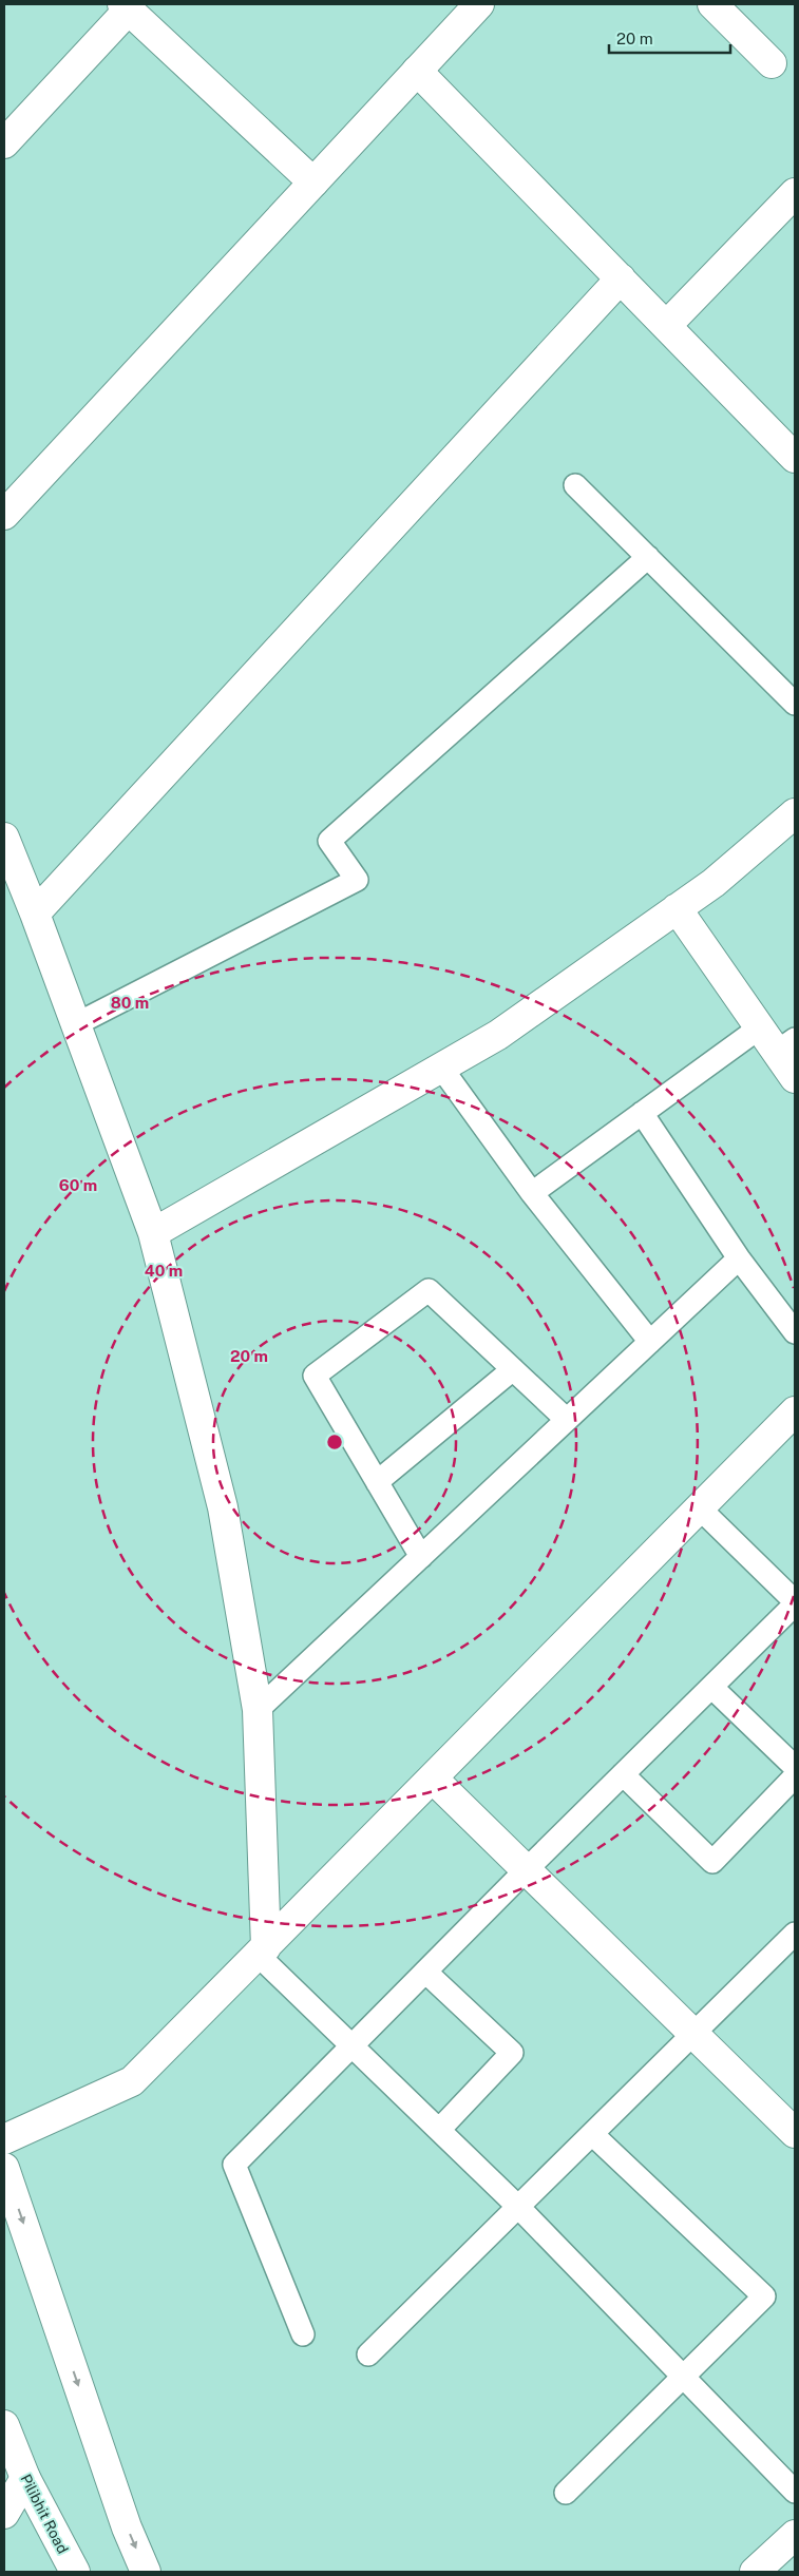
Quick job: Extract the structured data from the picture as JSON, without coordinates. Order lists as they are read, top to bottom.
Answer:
{
  "streets": {
    "main road": ["Pilibhit Road"]
  },
  "scale_bar": "20 m",
  "rings": [
    "80 m",
    "60 m",
    "40 m",
    "20 m"
  ]
}
